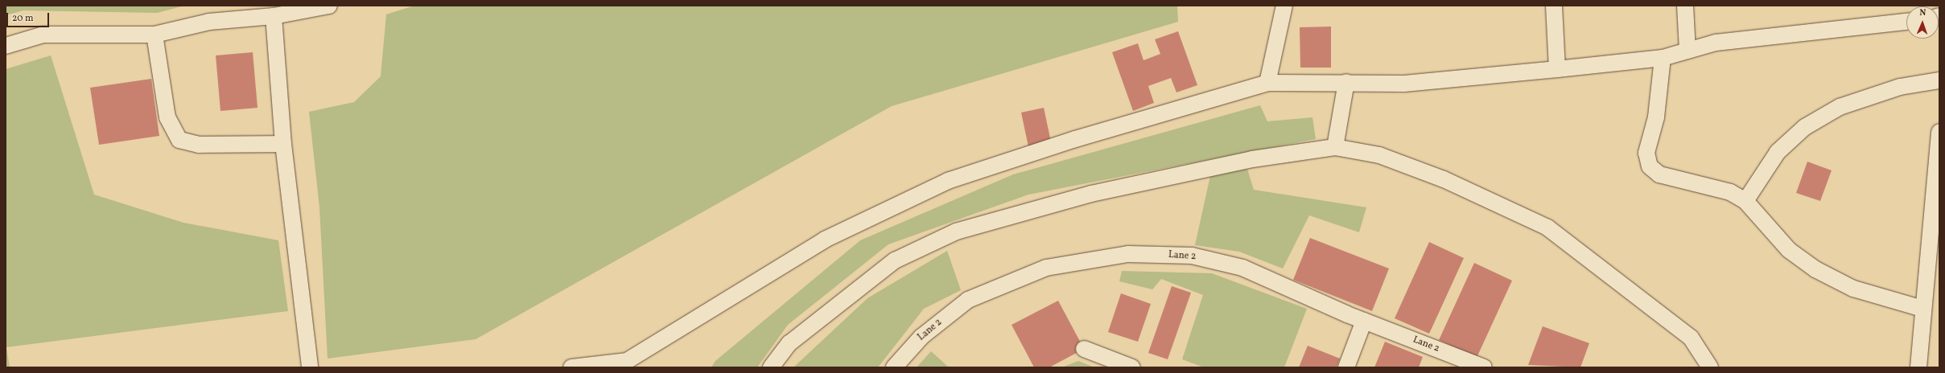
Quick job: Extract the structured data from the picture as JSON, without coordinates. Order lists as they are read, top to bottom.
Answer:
{
  "streets": {
    "street": ["Lane 2"]
  },
  "scale_bar": "20 m",
  "north": "top"
}
